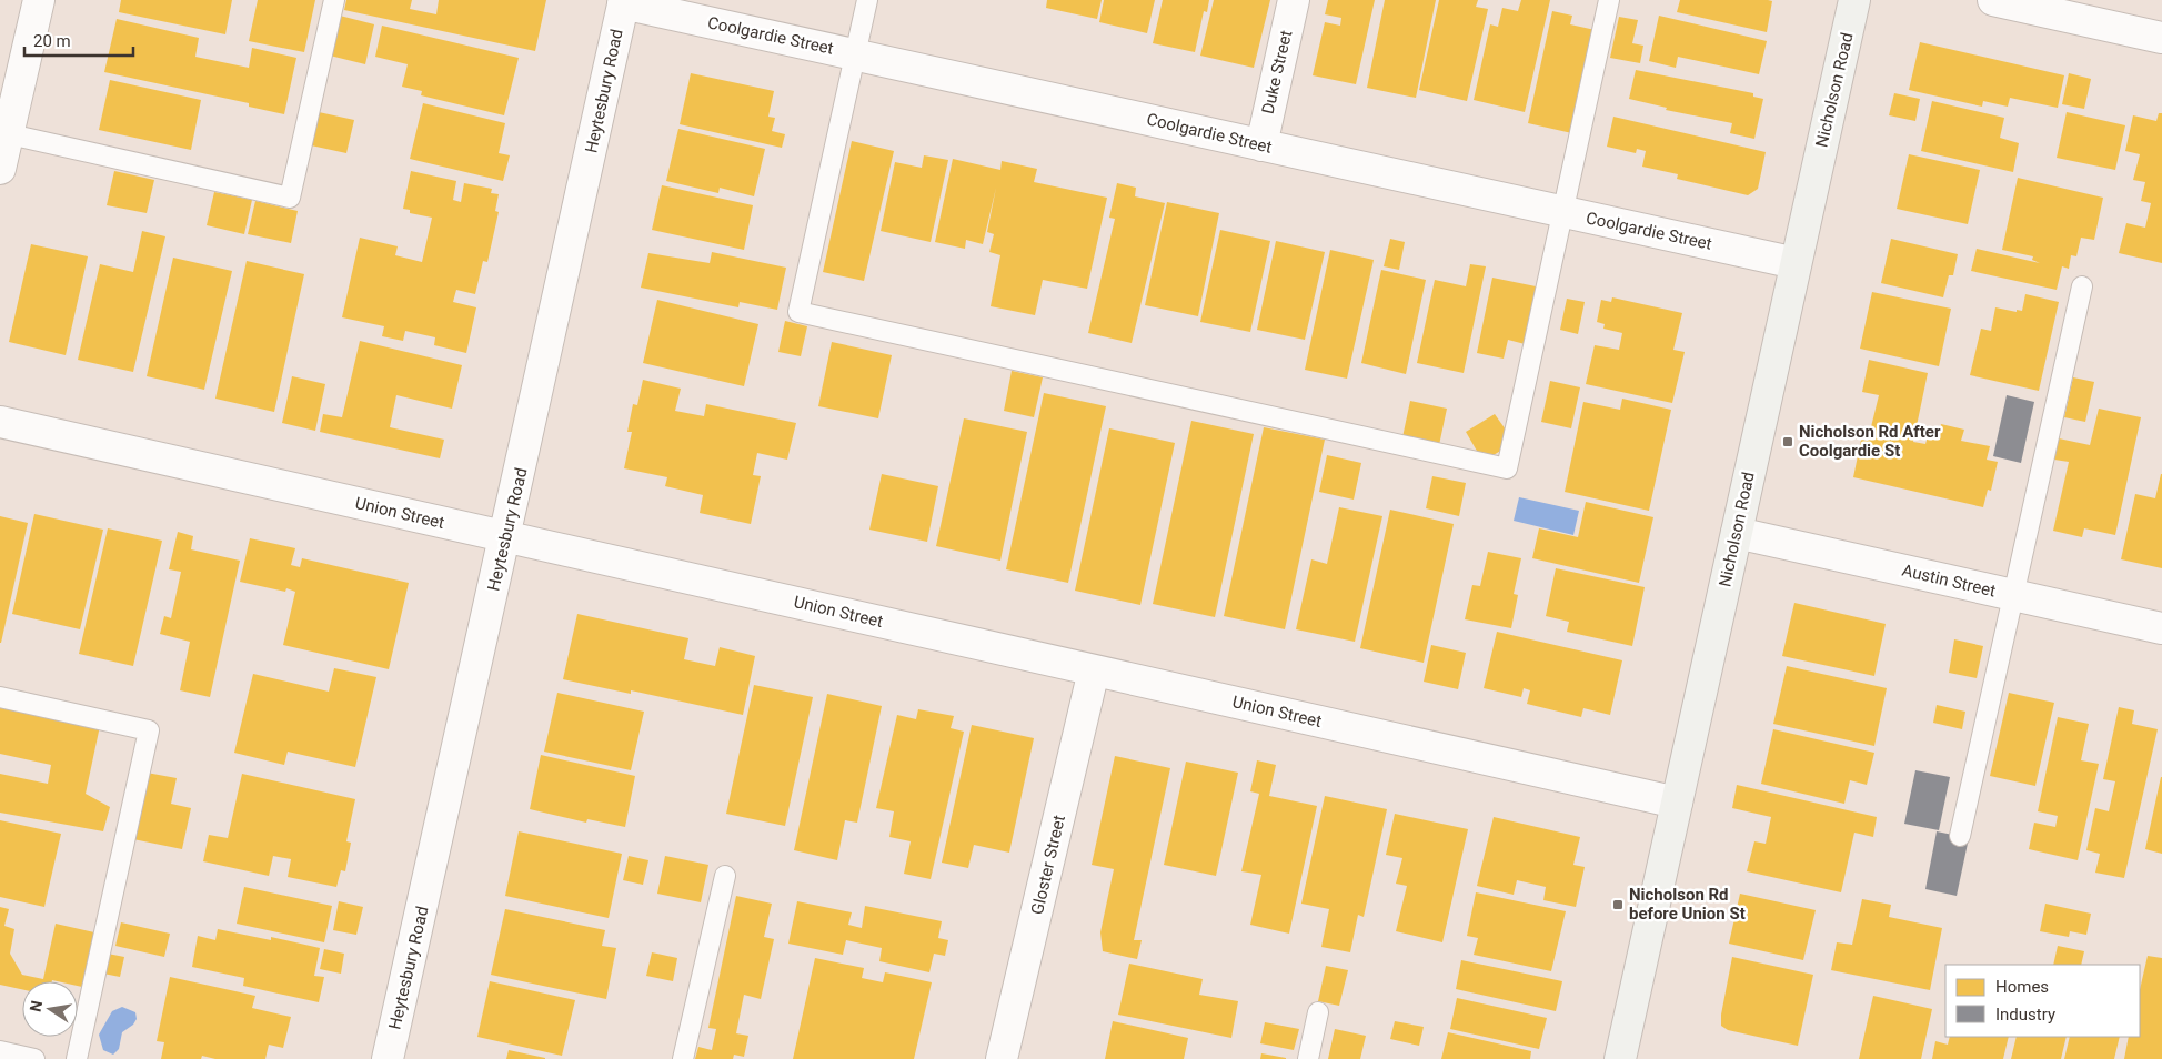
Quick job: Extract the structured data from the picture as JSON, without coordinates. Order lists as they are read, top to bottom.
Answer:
{
  "streets": {
    "main road": ["Nicholson Road"],
    "street": [
      "Coolgardie Street",
      "Duke Street",
      "Heytesbury Road",
      "Union Street",
      "Austin Street",
      "Gloster Street"
    ]
  },
  "crossings": [
    ["Coolgardie Street", "Duke Street"],
    ["Coolgardie Street", "Nicholson Road"],
    ["Coolgardie Street", "Heytesbury Road"],
    ["Nicholson Road", "Union Street"],
    ["Nicholson Road", "Austin Street"],
    ["Heytesbury Road", "Union Street"],
    ["Union Street", "Gloster Street"]
  ],
  "places": {
    "transit": ["Nicholson Rd After Coolgardie St", "Nicholson Rd before Union St"]
  },
  "legend": ["Homes", "Industry"],
  "scale_bar": "20 m",
  "north": "left"
}
